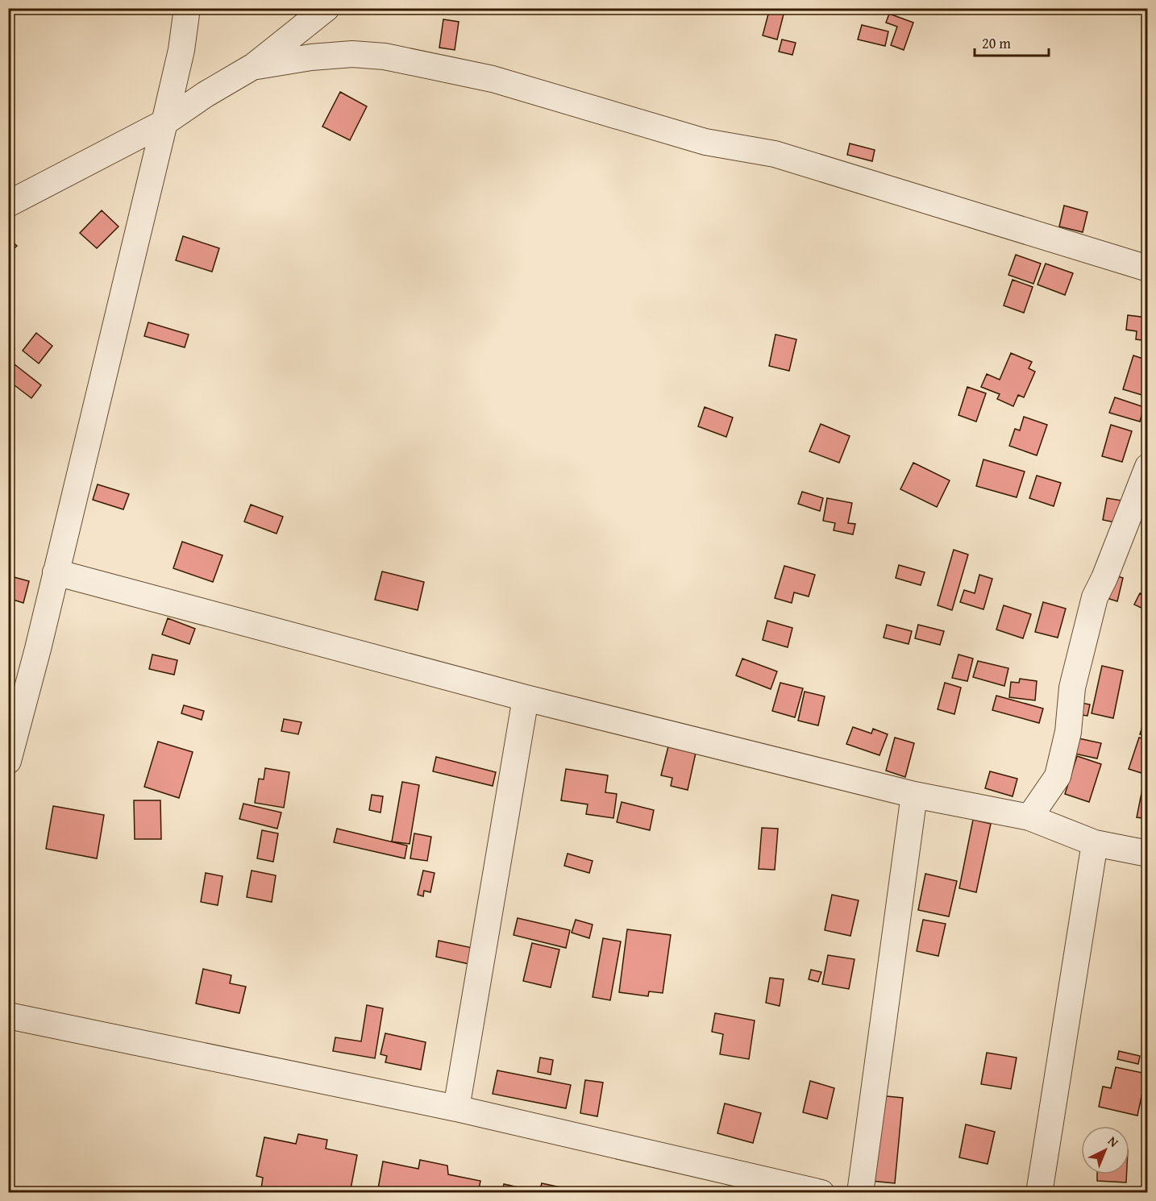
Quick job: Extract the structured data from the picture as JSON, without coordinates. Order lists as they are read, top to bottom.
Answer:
{
  "scale_bar": "20 m",
  "north": "top right"
}
